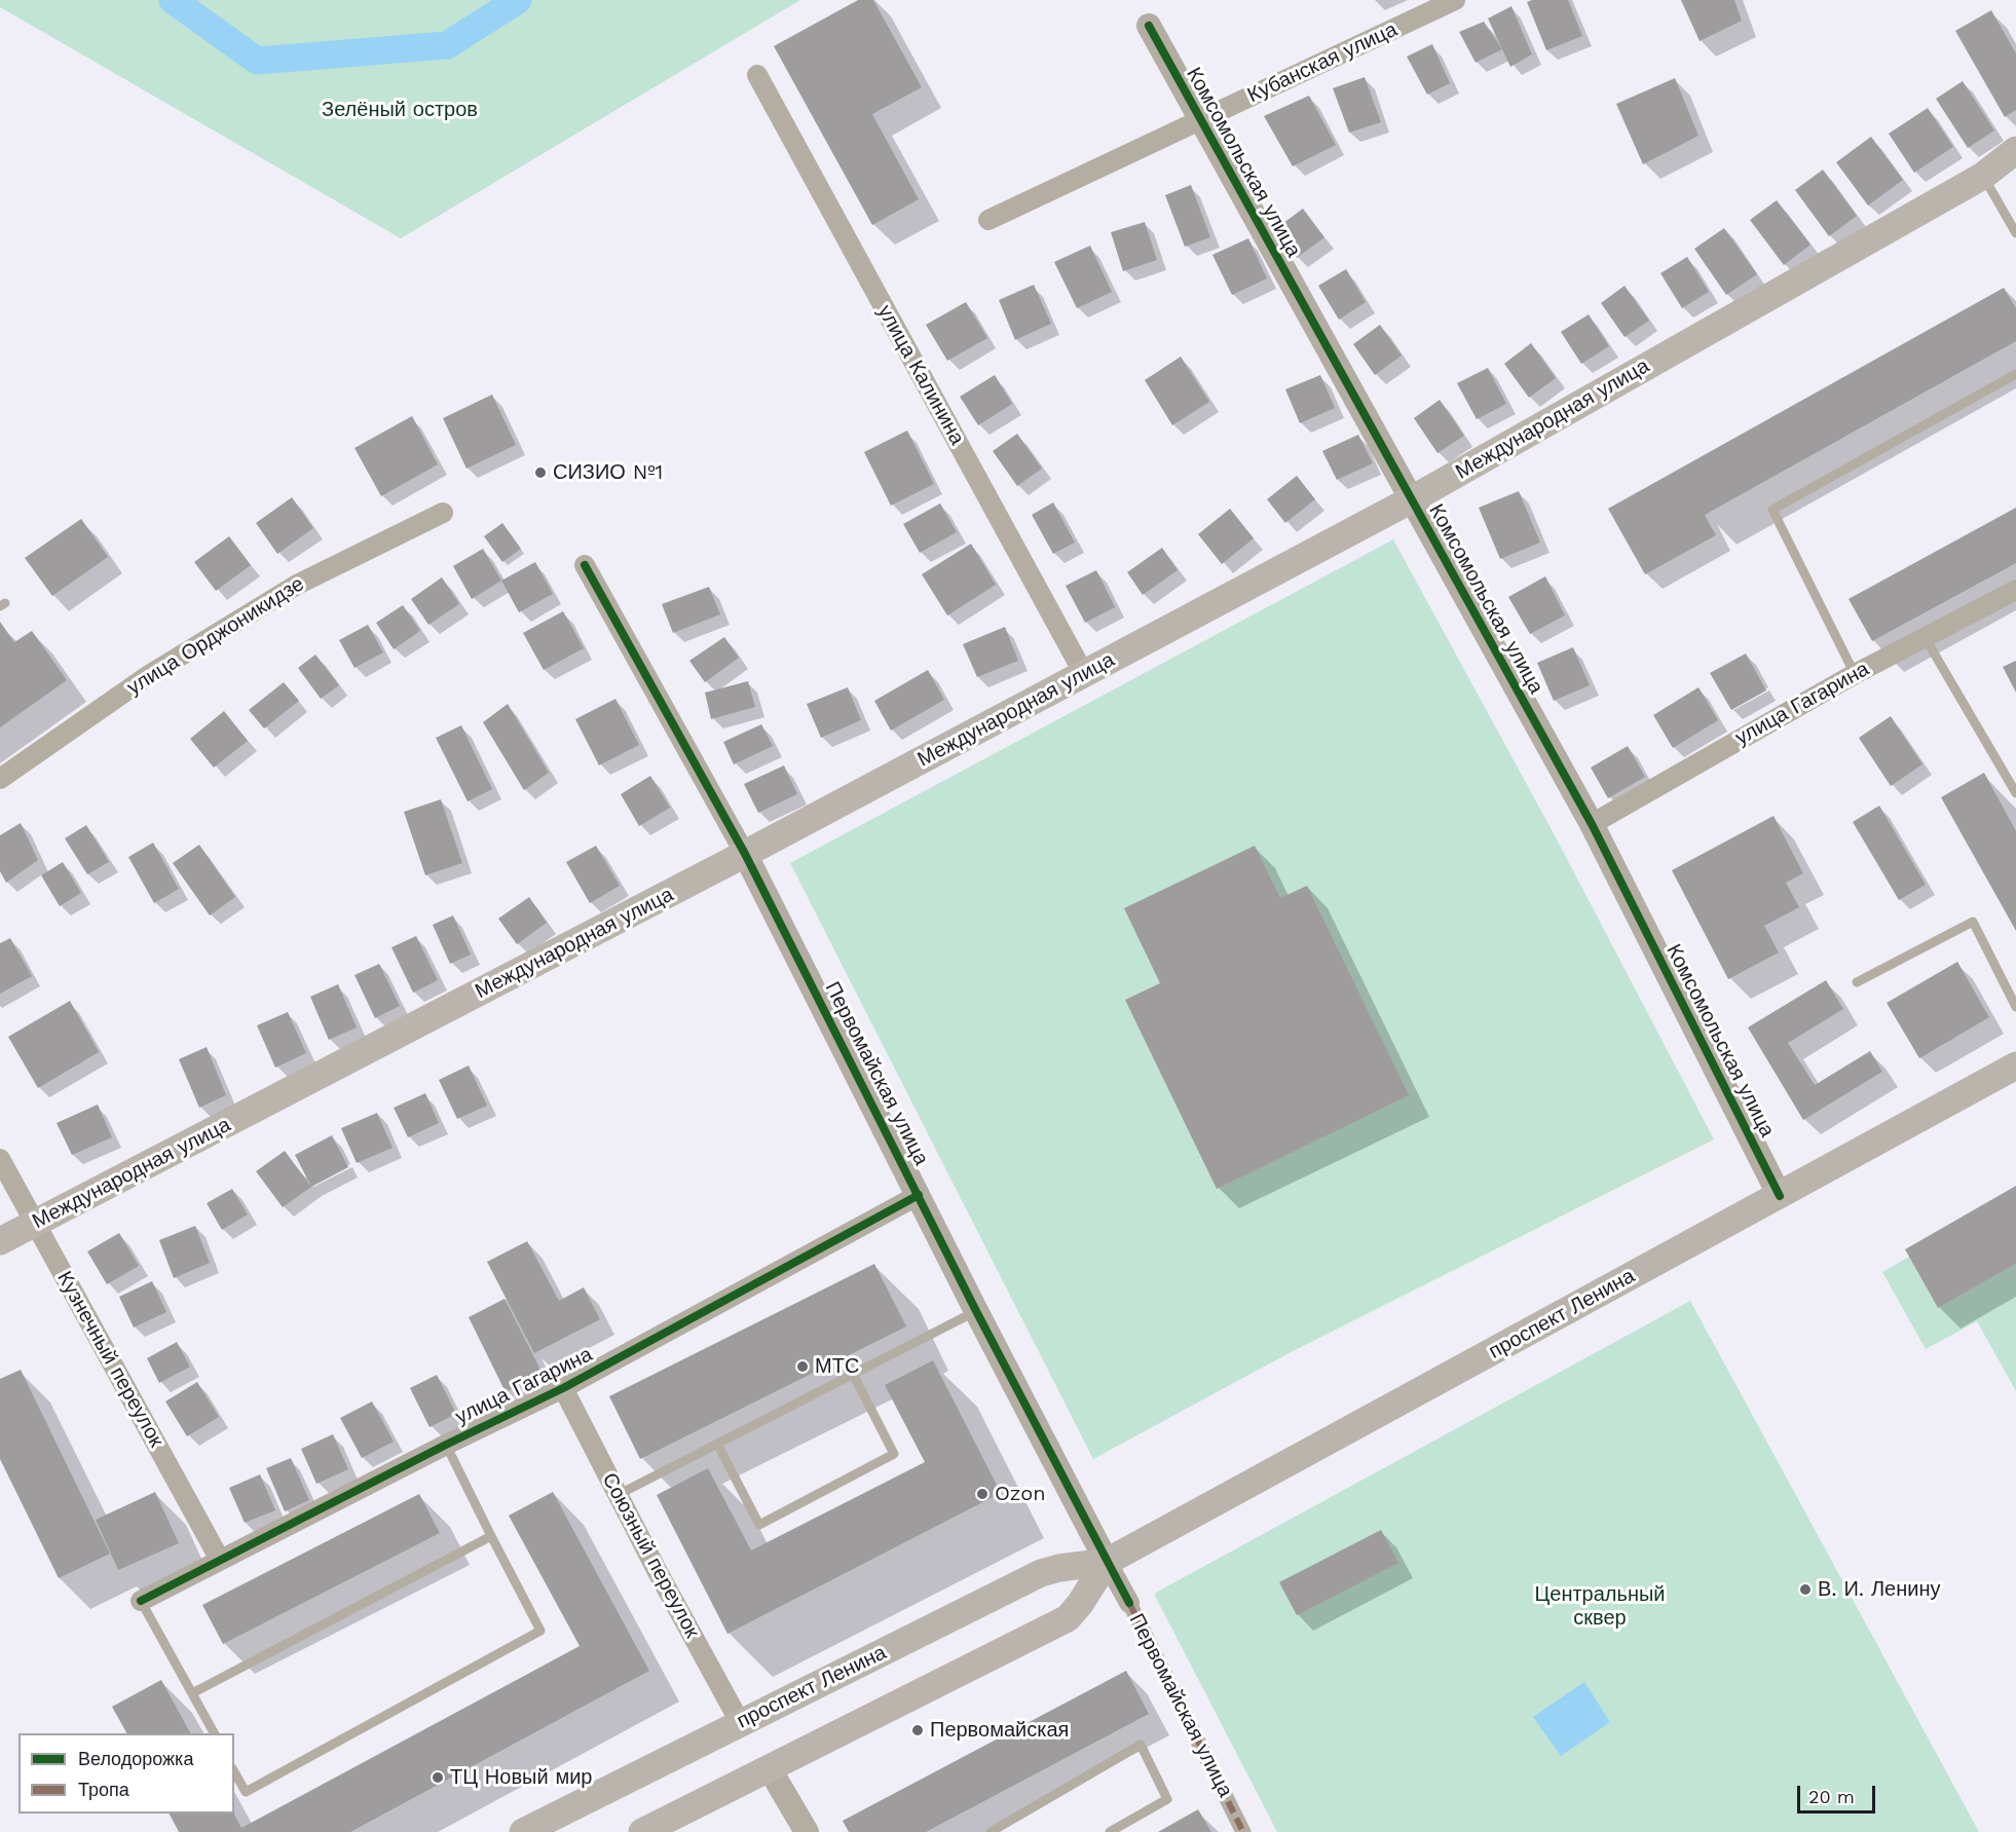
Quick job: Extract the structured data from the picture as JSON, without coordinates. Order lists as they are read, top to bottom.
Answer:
{
  "streets": {
    "main road": ["Международная улица", "проспект Ленина"],
    "street": [
      "Кубанская улица",
      "Комсомольская улица",
      "улица Калинина",
      "улица Орджоникидзе",
      "улица Гагарина",
      "Первомайская улица",
      "Кузнечный переулок",
      "Союзный переулок"
    ]
  },
  "crossings": [
    ["Кубанская улица", "Комсомольская улица"],
    ["Комсомольская улица", "Международная улица"],
    ["Комсомольская улица", "улица Гагарина"],
    ["Комсомольская улица", "проспект Ленина"],
    ["улица Калинина", "Международная улица"],
    ["Международная улица", "Первомайская улица"],
    ["Международная улица", "Кузнечный переулок"],
    ["улица Гагарина", "Первомайская улица"],
    ["улица Гагарина", "Кузнечный переулок"],
    ["улица Гагарина", "Союзный переулок"],
    ["Первомайская улица", "проспект Ленина"],
    ["проспект Ленина", "Союзный переулок"]
  ],
  "parks": ["Зелёный остров", "Центральный сквер"],
  "places": [
    "СИЗИО №1",
    "МТС",
    "Ozon",
    "В. И. Ленину",
    "Первомайская",
    "ТЦ Новый мир"
  ],
  "legend": ["Велодорожка", "Тропа"],
  "scale_bar": "20 m"
}
